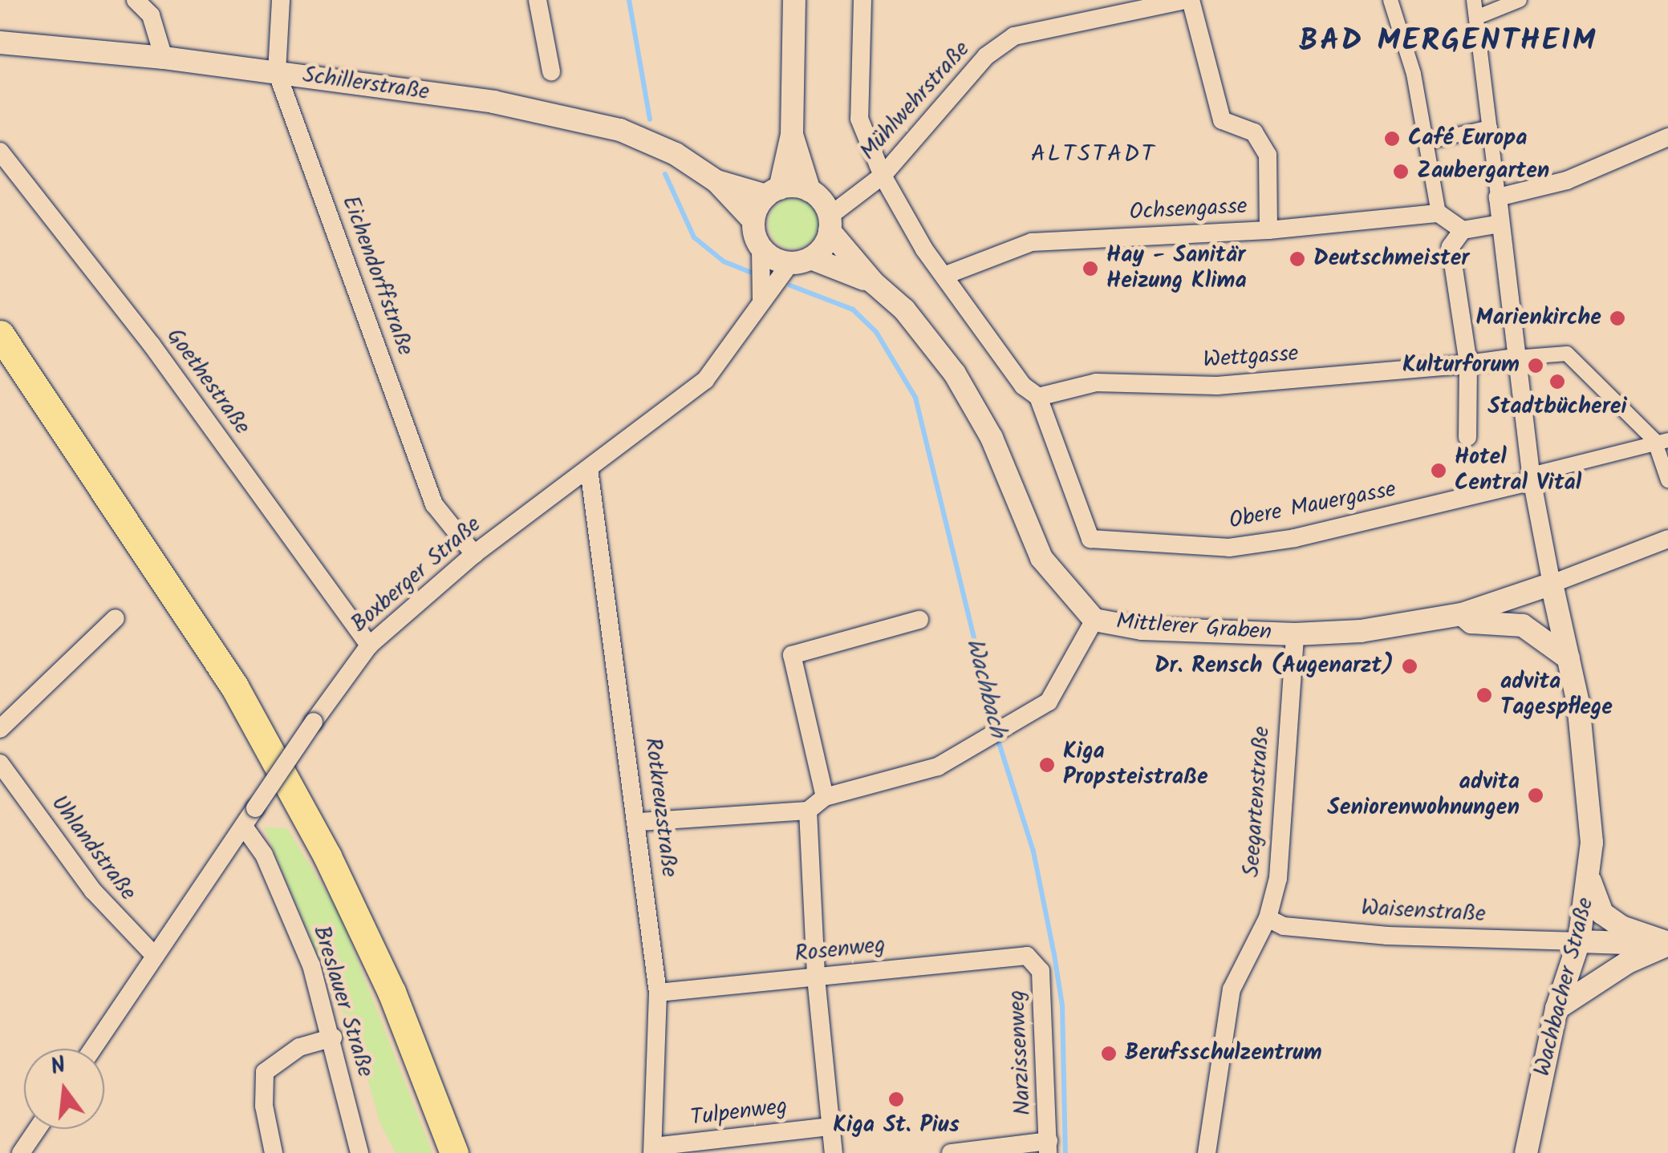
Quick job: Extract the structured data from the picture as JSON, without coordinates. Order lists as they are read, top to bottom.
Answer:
{
  "streets": {
    "street": [
      "Schillerstraße",
      "Mühlwehrstraße",
      "Ochsengasse",
      "Eichendorffstraße",
      "Wettgasse",
      "Goethestraße",
      "Obere Mauergasse",
      "Boxberger Straße",
      "Mittlerer Graben",
      "Seegartenstraße",
      "Rotkreuzstraße",
      "Uhlandstraße",
      "Waisenstraße",
      "Rosenweg",
      "Wachbacher Straße",
      "Breslauer Straße",
      "Narzissenweg",
      "Tulpenweg"
    ]
  },
  "crossings": [
    ["Schillerstraße", "Mühlwehrstraße"],
    ["Schillerstraße", "Eichendorffstraße"],
    ["Schillerstraße", "Boxberger Straße"],
    ["Schillerstraße", "Mittlerer Graben"],
    ["Mühlwehrstraße", "Ochsengasse"],
    ["Mühlwehrstraße", "Obere Mauergasse"],
    ["Mühlwehrstraße", "Boxberger Straße"],
    ["Mühlwehrstraße", "Mittlerer Graben"],
    ["Ochsengasse", "Obere Mauergasse"],
    ["Eichendorffstraße", "Boxberger Straße"],
    ["Wettgasse", "Obere Mauergasse"],
    ["Goethestraße", "Boxberger Straße"],
    ["Boxberger Straße", "Mittlerer Graben"],
    ["Boxberger Straße", "Rotkreuzstraße"],
    ["Boxberger Straße", "Uhlandstraße"],
    ["Boxberger Straße", "Breslauer Straße"],
    ["Mittlerer Graben", "Seegartenstraße"],
    ["Mittlerer Graben", "Wachbacher Straße"],
    ["Seegartenstraße", "Waisenstraße"],
    ["Rotkreuzstraße", "Rosenweg"],
    ["Rotkreuzstraße", "Tulpenweg"],
    ["Waisenstraße", "Wachbacher Straße"],
    ["Rosenweg", "Narzissenweg"]
  ],
  "districts": ["BAD MERGENTHEIM", "ALTSTADT"],
  "water": ["Wachbach"],
  "places": [
    "Café Europa",
    "Zaubergarten",
    "Deutschmeister",
    "Hay - Sanitär Heizung Klima",
    "Marienkirche",
    "Kulturforum",
    "Stadtbücherei",
    "Hotel Central Vital",
    "Dr. Rensch (Augenarzt)",
    "advita Tagespflege",
    "Kiga Propsteistraße",
    "advita Seniorenwohnungen",
    "Berufsschulzentrum",
    "Kiga St. Pius"
  ],
  "north": "top"
}
